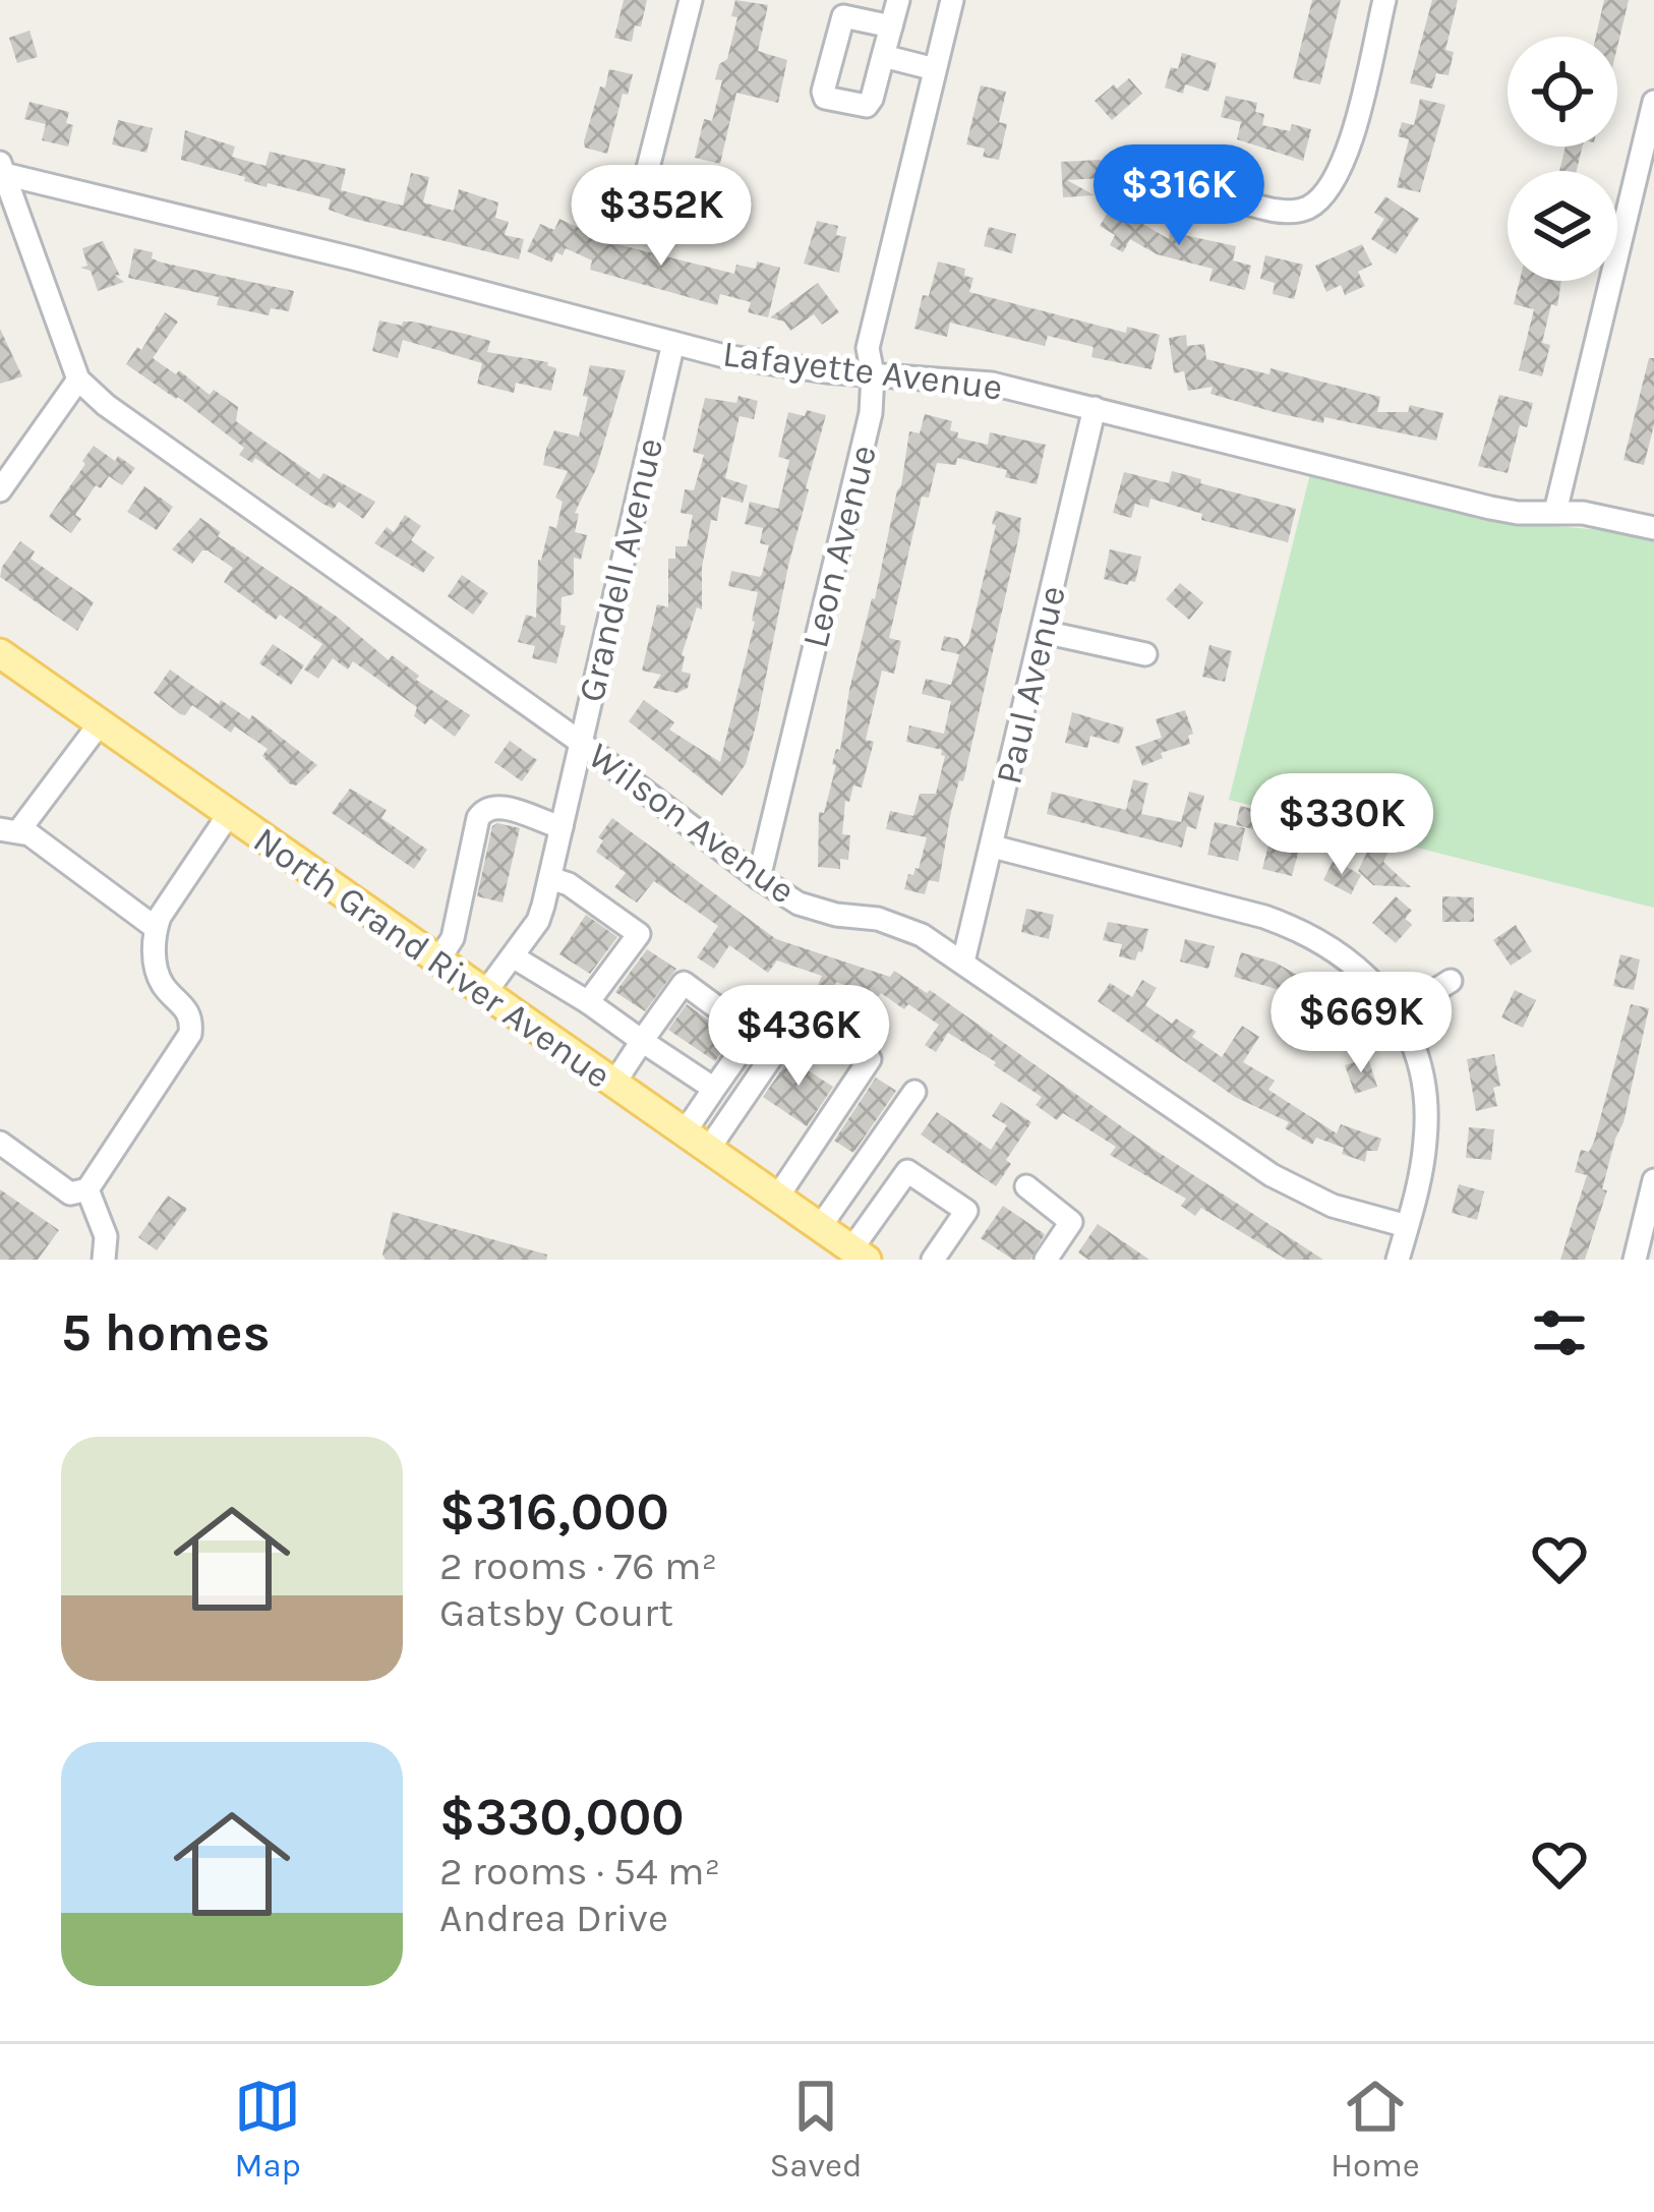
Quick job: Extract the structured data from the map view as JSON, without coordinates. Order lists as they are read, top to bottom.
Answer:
{
  "streets": {
    "main road": ["North Grand River Avenue"],
    "street": [
      "Lafayette Avenue",
      "Leon Avenue",
      "Grandell Avenue",
      "Paul Avenue",
      "Wilson Avenue"
    ]
  },
  "crossings": [
    ["Lafayette Avenue", "Leon Avenue"],
    ["Lafayette Avenue", "Grandell Avenue"],
    ["Lafayette Avenue", "Paul Avenue"],
    ["Leon Avenue", "Wilson Avenue"],
    ["Grandell Avenue", "Wilson Avenue"],
    ["Grandell Avenue", "North Grand River Avenue"],
    ["Paul Avenue", "Wilson Avenue"]
  ],
  "page": {
    "price": [
      "$316K",
      "$352K",
      "$330K",
      "$669K",
      "$436K"
    ],
    "heading": "5 homes",
    "list": [
      {
        "name": "$316,000",
        "note": "2 rooms · 76 m² · Gatsby Court"
      },
      {
        "name": "$330,000",
        "note": "2 rooms · 54 m² · Andrea Drive"
      }
    ],
    "tabs": ["Map", "Saved", "Home"]
  }
}
